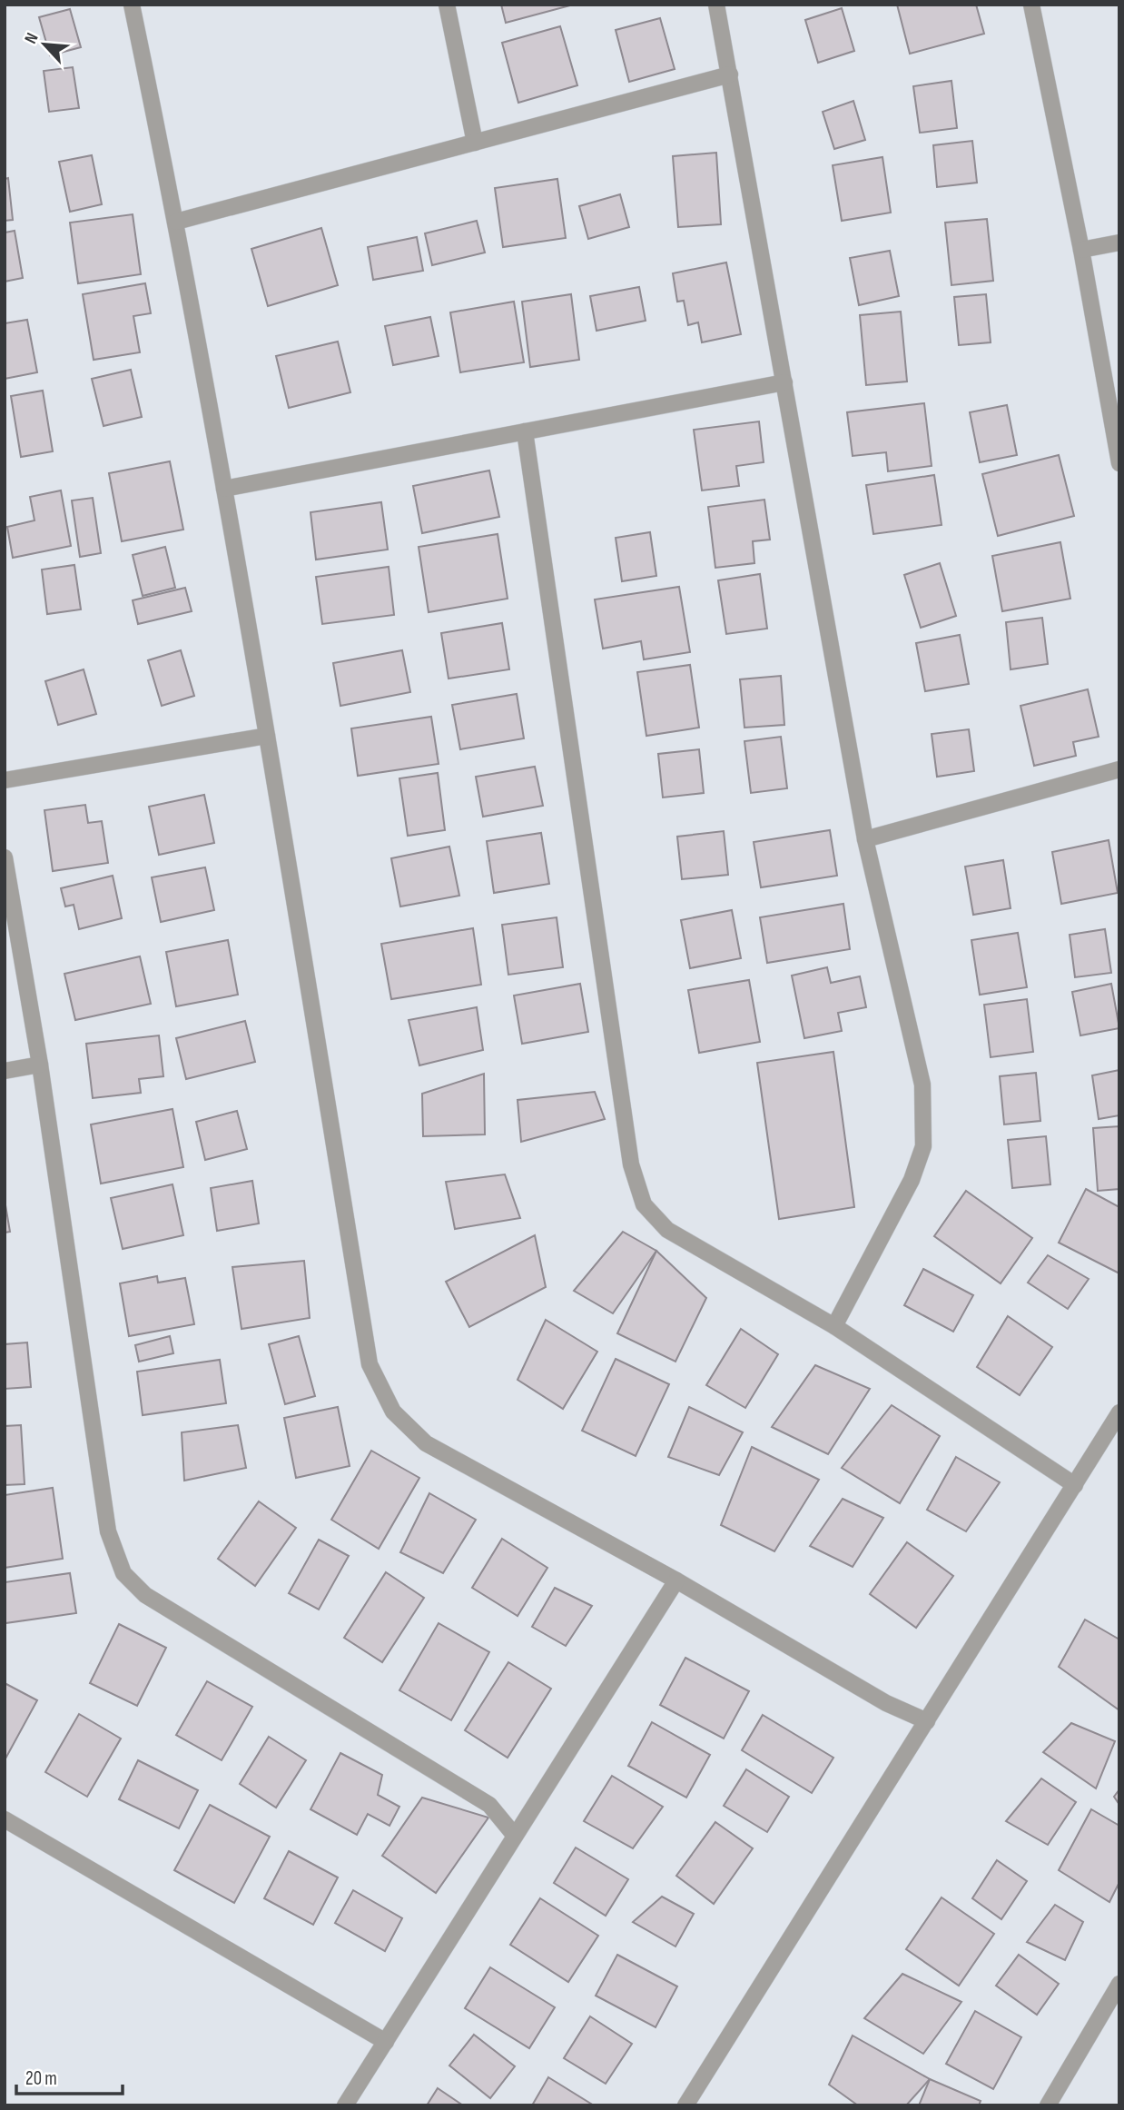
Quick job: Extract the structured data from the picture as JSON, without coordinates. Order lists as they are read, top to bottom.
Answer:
{
  "scale_bar": "20 m",
  "north": "top left"
}
